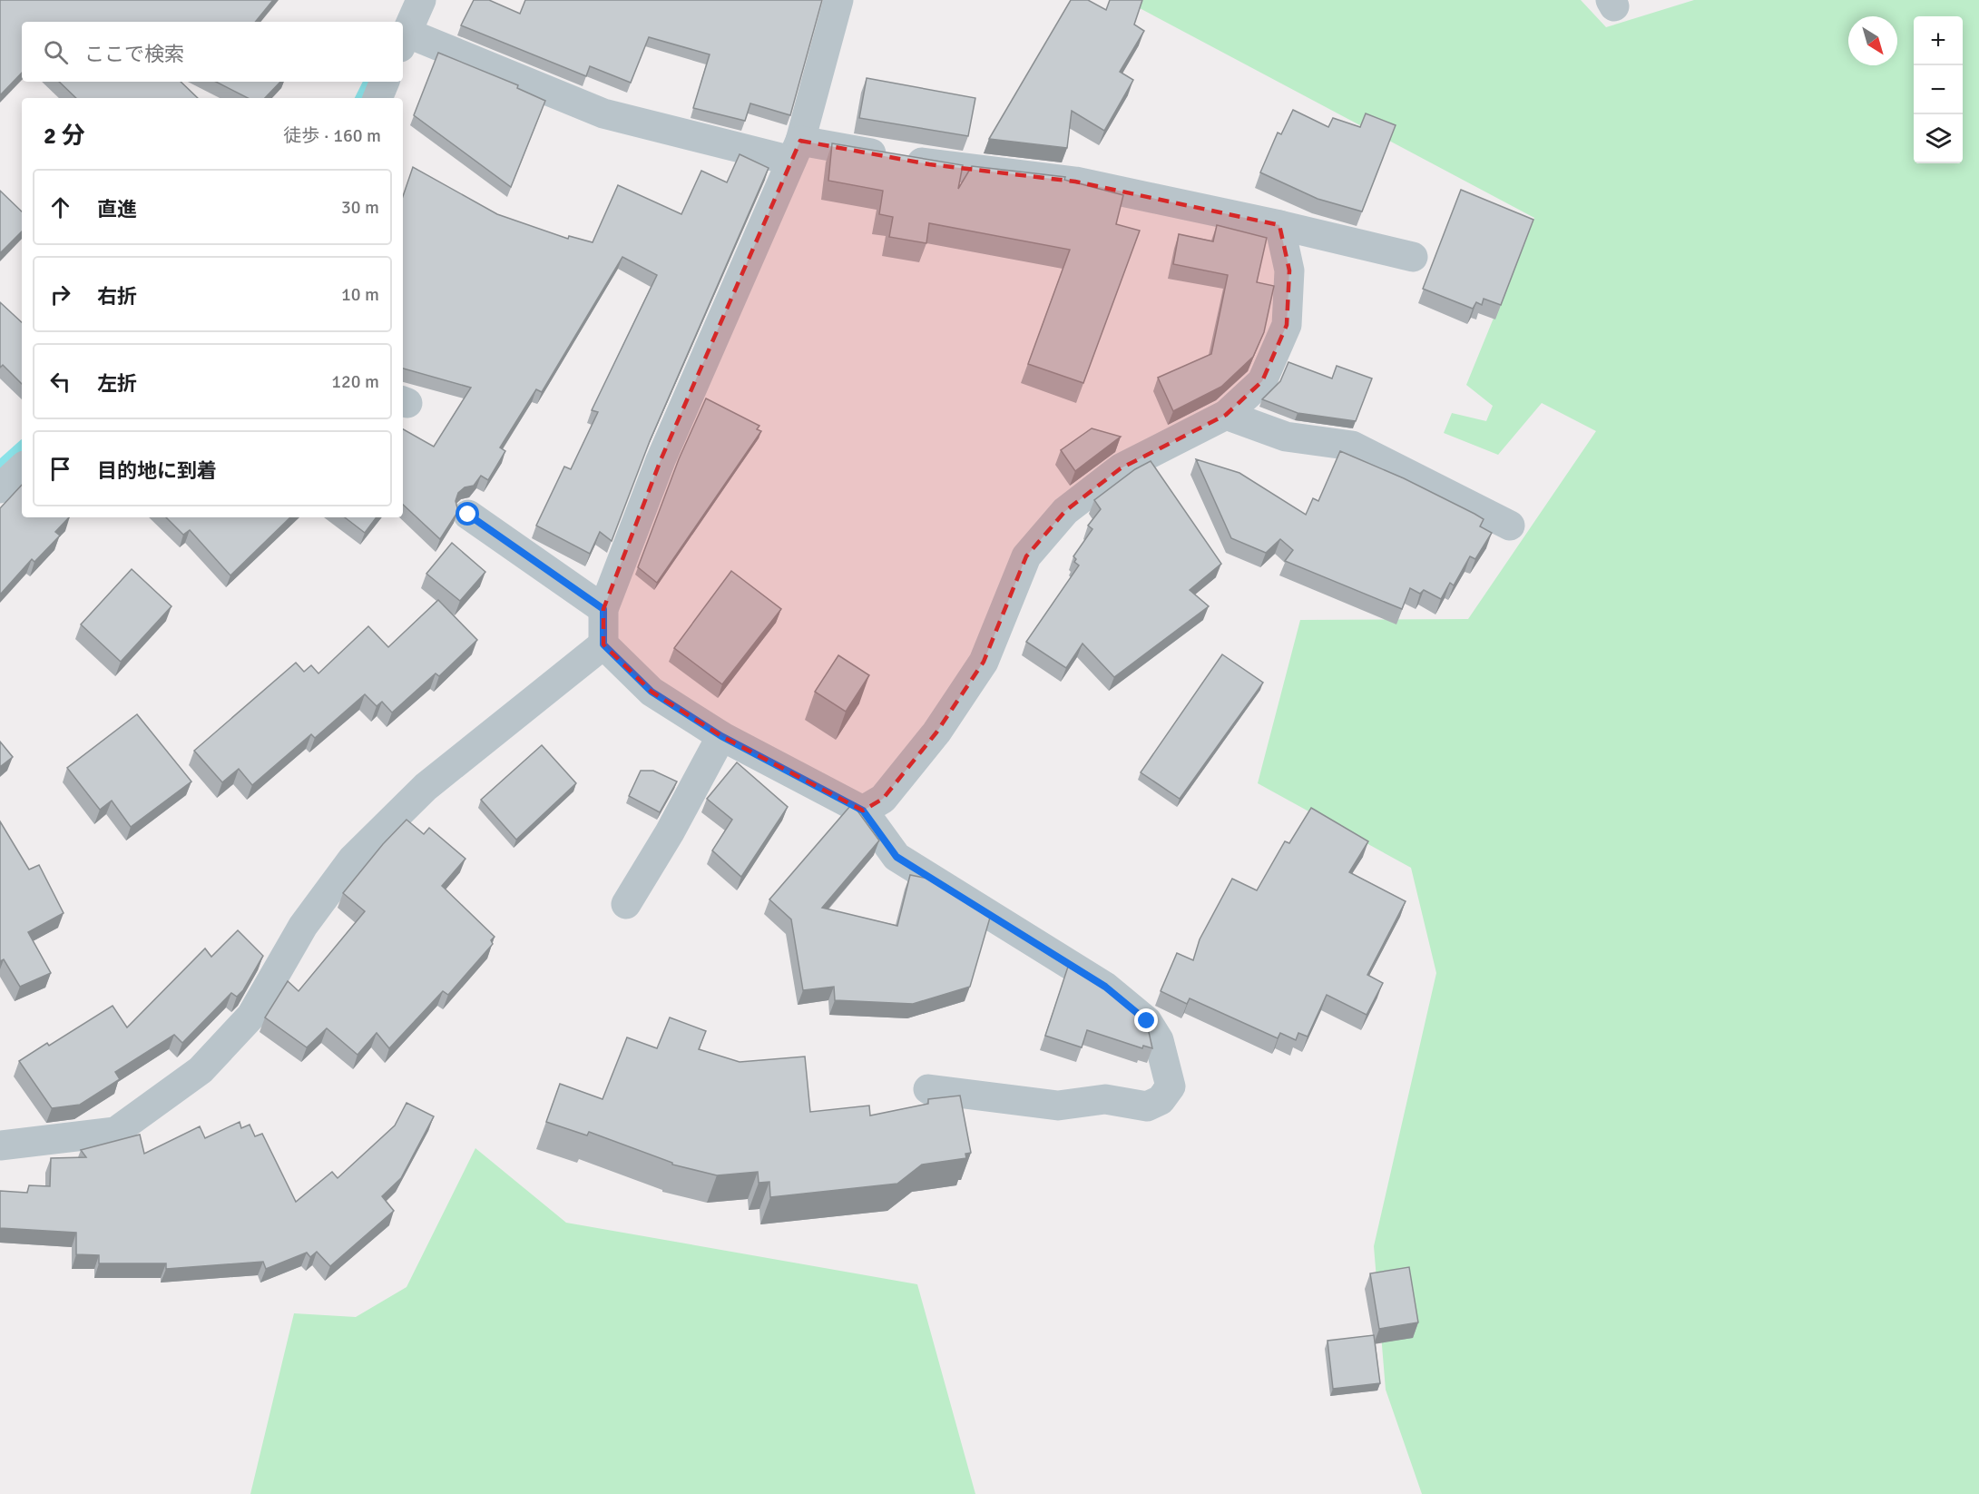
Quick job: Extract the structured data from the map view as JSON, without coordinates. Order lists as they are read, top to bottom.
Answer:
{
  "north": "bottom right",
  "page": {
    "map_buttons": ["+", "−"],
    "search": "ここで検索",
    "heading": ["2 分", "徒歩 · 160 m"],
    "list": [
      ["直進", "30 m"],
      ["右折", "10 m"],
      ["左折", "120 m"],
      "目的地に到着"
    ]
  }
}
